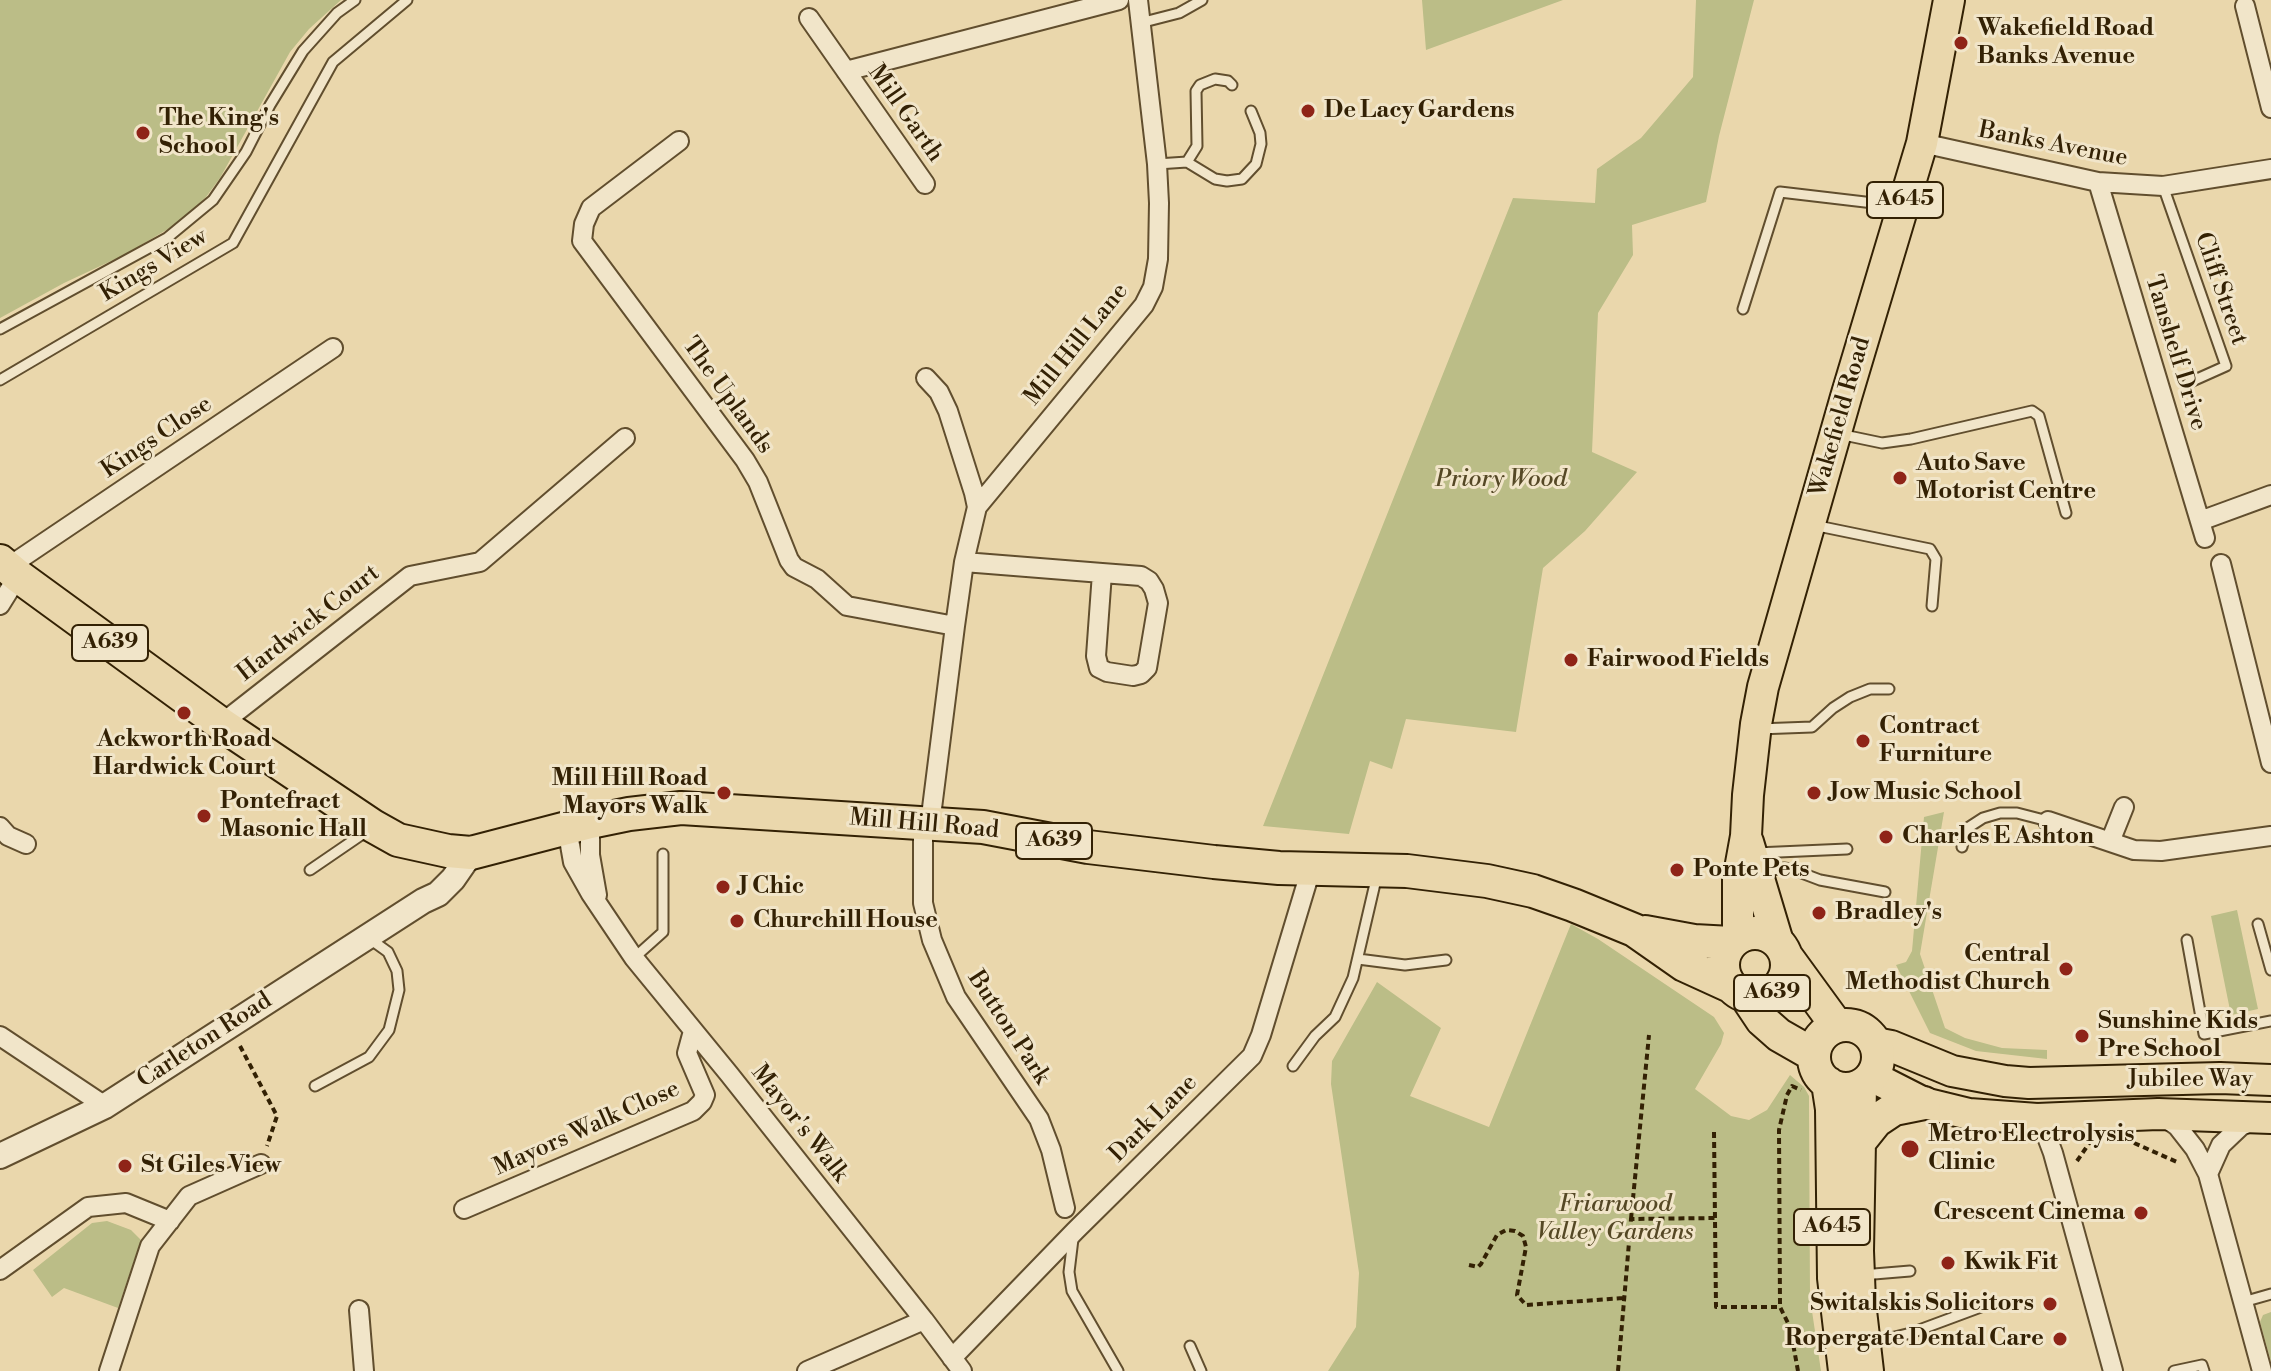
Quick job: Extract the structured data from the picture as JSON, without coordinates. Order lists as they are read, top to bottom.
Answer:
{
  "streets": {
    "highway": ["A645", "A639", "Mill Hill Road"],
    "main road": ["Wakefield Road", "Jubilee Way"],
    "street": [
      "Mill Garth",
      "Banks Avenue",
      "Mill Hill Lane",
      "Tanshelf Drive",
      "The Uplands",
      "Kings Close",
      "Hardwick Court",
      "Button Park",
      "Carleton Road",
      "Dark Lane",
      "Mayor's Walk",
      "Mayors Walk Close"
    ],
    "lane": ["Kings View", "Cliff Street"]
  },
  "crossings": [
    ["Banks Avenue", "Cliff Street"],
    ["Banks Avenue", "Tanshelf Drive"],
    ["Banks Avenue", "Wakefield Road"],
    ["A645", "A639"],
    ["A645", "Jubilee Way"],
    ["Mill Hill Lane", "The Uplands"],
    ["Mill Hill Lane", "Mill Hill Road"],
    ["Mill Hill Lane", "Button Park"],
    ["Wakefield Road", "A639"],
    ["Wakefield Road", "Mill Hill Road"],
    ["Kings Close", "A639"],
    ["Hardwick Court", "A639"],
    ["A639", "Mill Hill Road"],
    ["A639", "Carleton Road"],
    ["A639", "Jubilee Way"],
    ["Mill Hill Road", "Button Park"],
    ["Mill Hill Road", "Carleton Road"],
    ["Mill Hill Road", "Dark Lane"],
    ["Mill Hill Road", "Mayor's Walk"],
    ["Dark Lane", "Mayor's Walk"],
    ["Mayor's Walk", "Mayors Walk Close"]
  ],
  "parks": ["Priory Wood", "Friarwood Valley Gardens"],
  "places": [
    "Wakefield Road Banks Avenue",
    "De Lacy Gardens",
    "The King's School",
    "Auto Save Motorist Centre",
    "Fairwood Fields",
    "Ackworth Road Hardwick Court",
    "Contract Furniture",
    "Mill Hill Road Mayors Walk",
    "Jow Music School",
    "Pontefract Masonic Hall",
    "Charles E Ashton",
    "Ponte Pets",
    "J Chic",
    "Bradley's",
    "Churchill House",
    "Central Methodist Church",
    "Sunshine Kids Pre School",
    "Metro Electrolysis Clinic",
    "St Giles View",
    "Crescent Cinema",
    "Kwik Fit",
    "Switalskis Solicitors",
    "Ropergate Dental Care"
  ]
}
